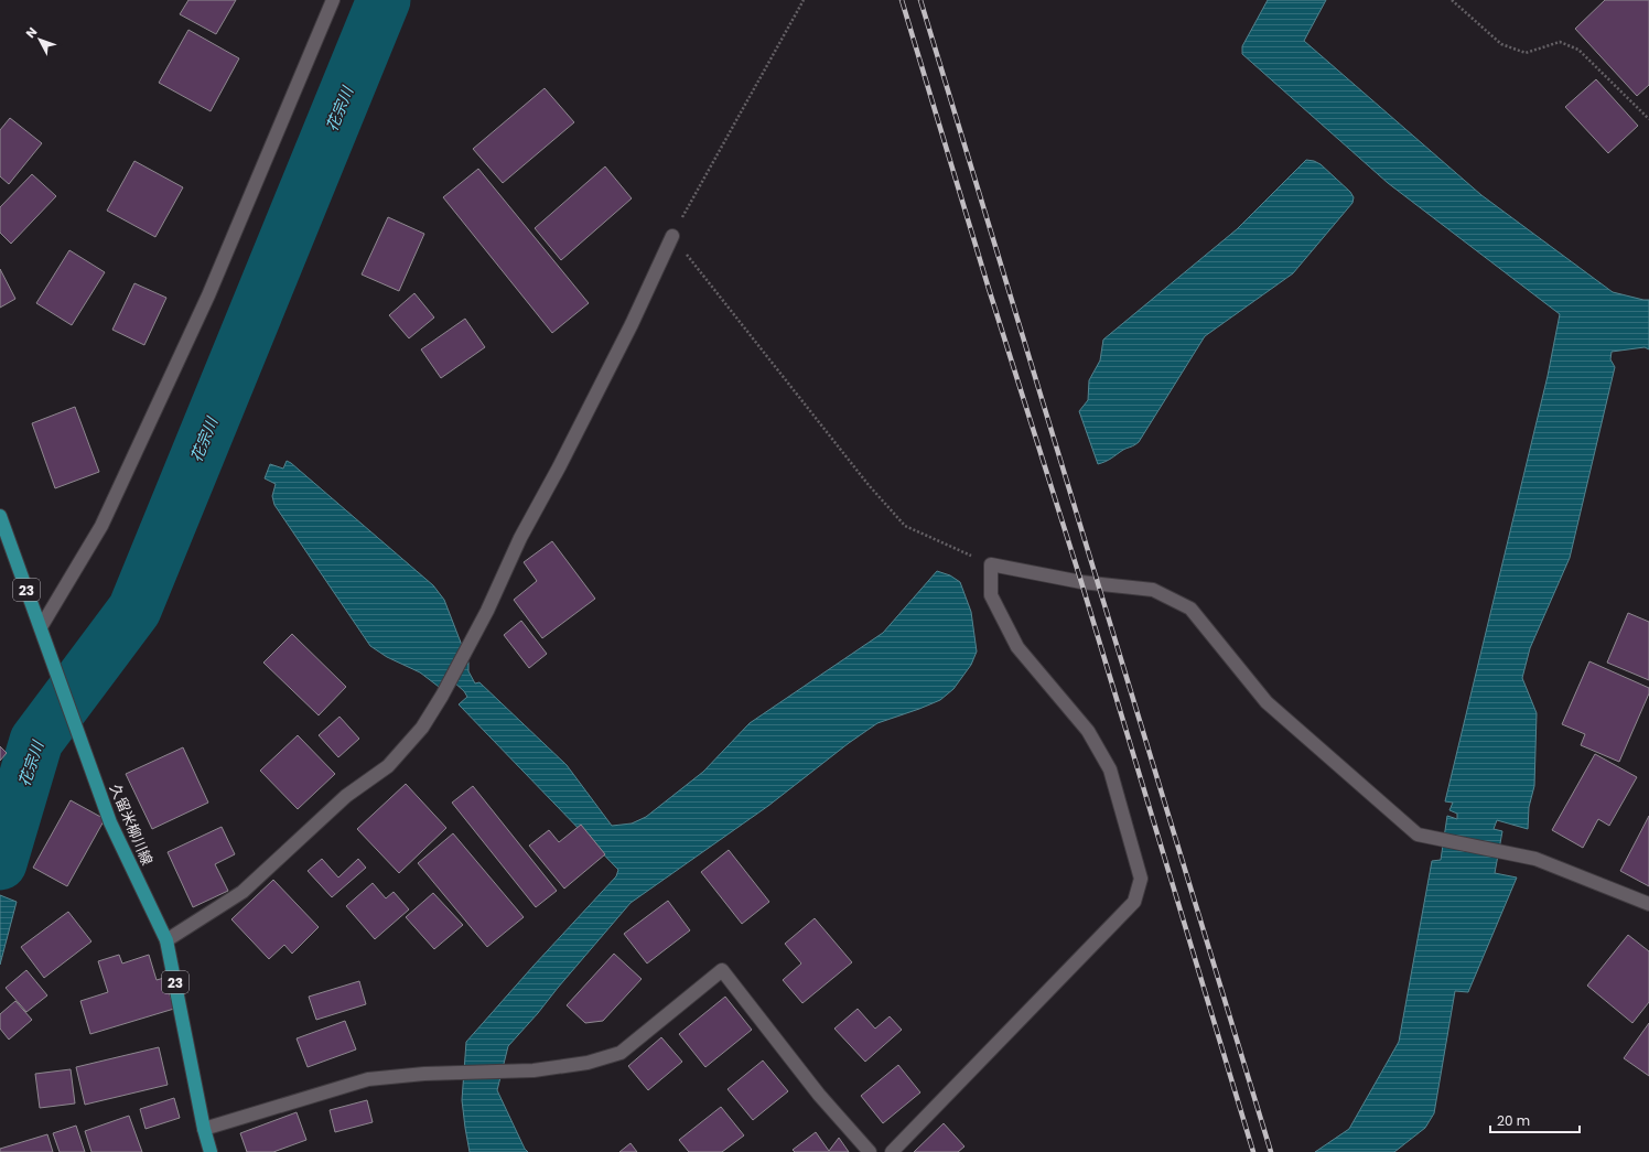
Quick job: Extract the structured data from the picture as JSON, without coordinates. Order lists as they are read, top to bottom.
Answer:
{
  "streets": {
    "main road": ["23", "久留米柳川線"]
  },
  "water": ["花宗川"],
  "scale_bar": "20 m",
  "north": "top left"
}
